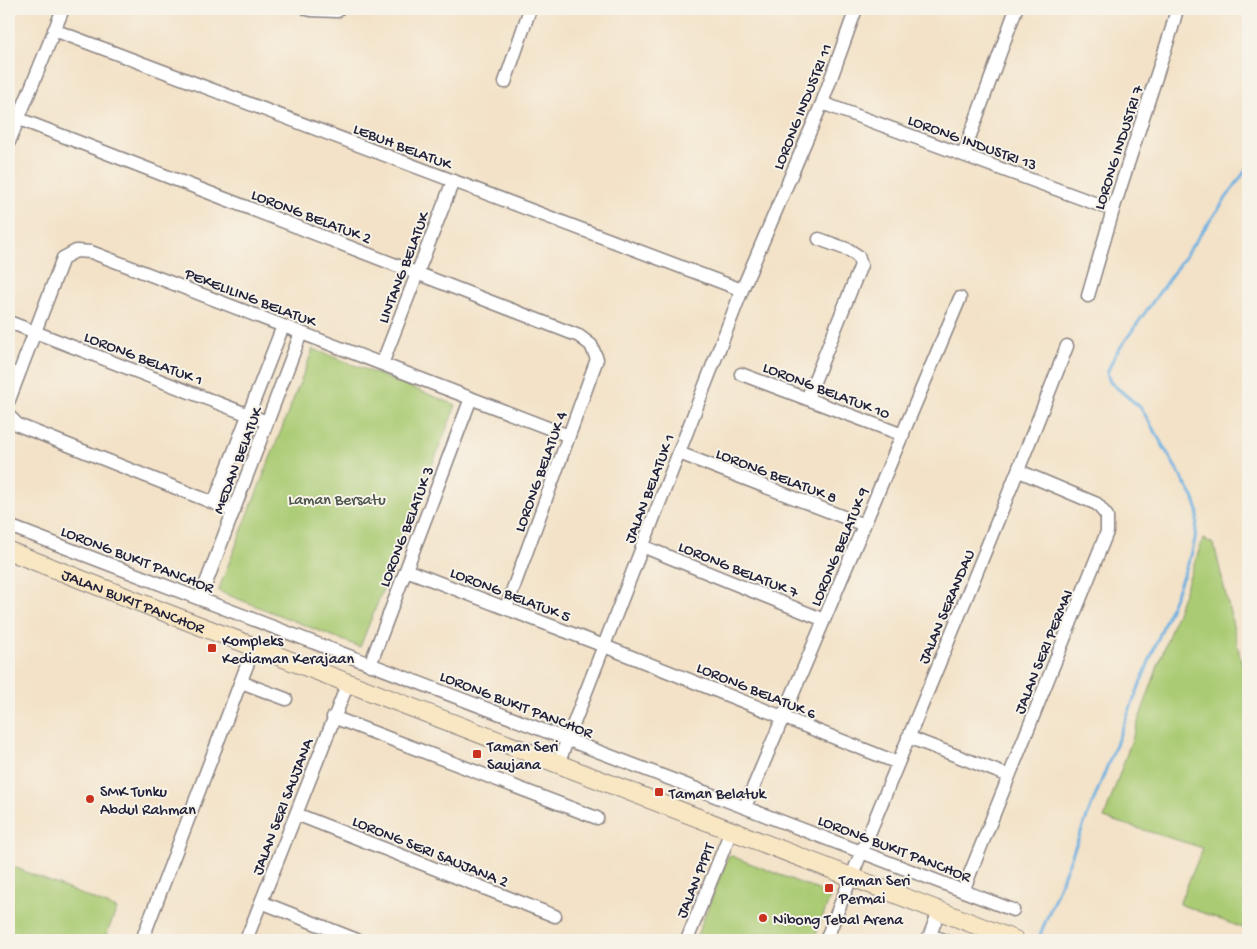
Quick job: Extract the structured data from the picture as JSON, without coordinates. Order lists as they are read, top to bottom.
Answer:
{
  "streets": {
    "main road": ["JALAN BUKIT PANCHOR"],
    "street": [
      "LORONG INDUSTRI 11",
      "LORONG INDUSTRI 13",
      "LEBUH BELATUK",
      "LORONG INDUSTRI 7",
      "LORONG BELATUK 2",
      "LINTANG BELATUK",
      "PEKELILING BELATUK",
      "LORONG BELATUK 1",
      "LORONG BELATUK 10",
      "MEDAN BELATUK",
      "LORONG BELATUK 4",
      "LORONG BELATUK 8",
      "JALAN BELATUK 1",
      "LORONG BELATUK 3",
      "LORONG BELATUK 9",
      "LORONG BUKIT PANCHOR",
      "LORONG BELATUK 7",
      "LORONG BELATUK 5",
      "JALAN SERANDAU",
      "JALAN SERI PERMAI",
      "LORONG BELATUK 6",
      "JALAN SERI SAUJANA",
      "LORONG SERI SAUJANA 2",
      "JALAN PIPIT"
    ]
  },
  "crossings": [
    ["LORONG INDUSTRI 11", "LORONG INDUSTRI 13"],
    ["LORONG INDUSTRI 11", "JALAN BELATUK 1"],
    ["LORONG INDUSTRI 13", "LORONG INDUSTRI 7"],
    ["LEBUH BELATUK", "LINTANG BELATUK"],
    ["LEBUH BELATUK", "JALAN BELATUK 1"],
    ["LORONG BELATUK 2", "LINTANG BELATUK"],
    ["LORONG BELATUK 2", "LORONG BELATUK 4"],
    ["LINTANG BELATUK", "PEKELILING BELATUK"],
    ["PEKELILING BELATUK", "LORONG BELATUK 1"],
    ["PEKELILING BELATUK", "MEDAN BELATUK"],
    ["PEKELILING BELATUK", "LORONG BELATUK 4"],
    ["PEKELILING BELATUK", "LORONG BELATUK 3"],
    ["LORONG BELATUK 1", "MEDAN BELATUK"],
    ["LORONG BELATUK 10", "LORONG BELATUK 9"],
    ["MEDAN BELATUK", "LORONG BUKIT PANCHOR"],
    ["LORONG BELATUK 4", "LORONG BELATUK 5"],
    ["LORONG BELATUK 8", "JALAN BELATUK 1"],
    ["LORONG BELATUK 8", "LORONG BELATUK 9"],
    ["JALAN BELATUK 1", "LORONG BUKIT PANCHOR"],
    ["JALAN BELATUK 1", "LORONG BELATUK 7"],
    ["JALAN BELATUK 1", "LORONG BELATUK 5"],
    ["JALAN BELATUK 1", "JALAN BUKIT PANCHOR"],
    ["JALAN BELATUK 1", "LORONG BELATUK 6"],
    ["LORONG BELATUK 3", "LORONG BUKIT PANCHOR"],
    ["LORONG BELATUK 3", "LORONG BELATUK 5"],
    ["LORONG BELATUK 9", "LORONG BUKIT PANCHOR"],
    ["LORONG BELATUK 9", "LORONG BELATUK 7"],
    ["LORONG BELATUK 9", "LORONG BELATUK 6"],
    ["LORONG BUKIT PANCHOR", "JALAN SERANDAU"],
    ["LORONG BUKIT PANCHOR", "JALAN SERI PERMAI"],
    ["LORONG BELATUK 5", "LORONG BELATUK 6"],
    ["JALAN BUKIT PANCHOR", "JALAN SERANDAU"],
    ["JALAN BUKIT PANCHOR", "JALAN SERI SAUJANA"],
    ["JALAN BUKIT PANCHOR", "JALAN PIPIT"],
    ["JALAN SERANDAU", "JALAN SERI PERMAI"],
    ["JALAN SERANDAU", "LORONG BELATUK 6"],
    ["JALAN SERI SAUJANA", "LORONG SERI SAUJANA 2"]
  ],
  "parks": ["Laman Bersatu"],
  "places": {
    "transit": [
      "Kompleks Kediaman Kerajaan",
      "Taman Seri Saujana",
      "Taman Belatuk",
      "Taman Seri Permai"
    ],
    "other": ["SMK Tunku Abdul Rahman", "Nibong Tebal Arena"]
  }
}
